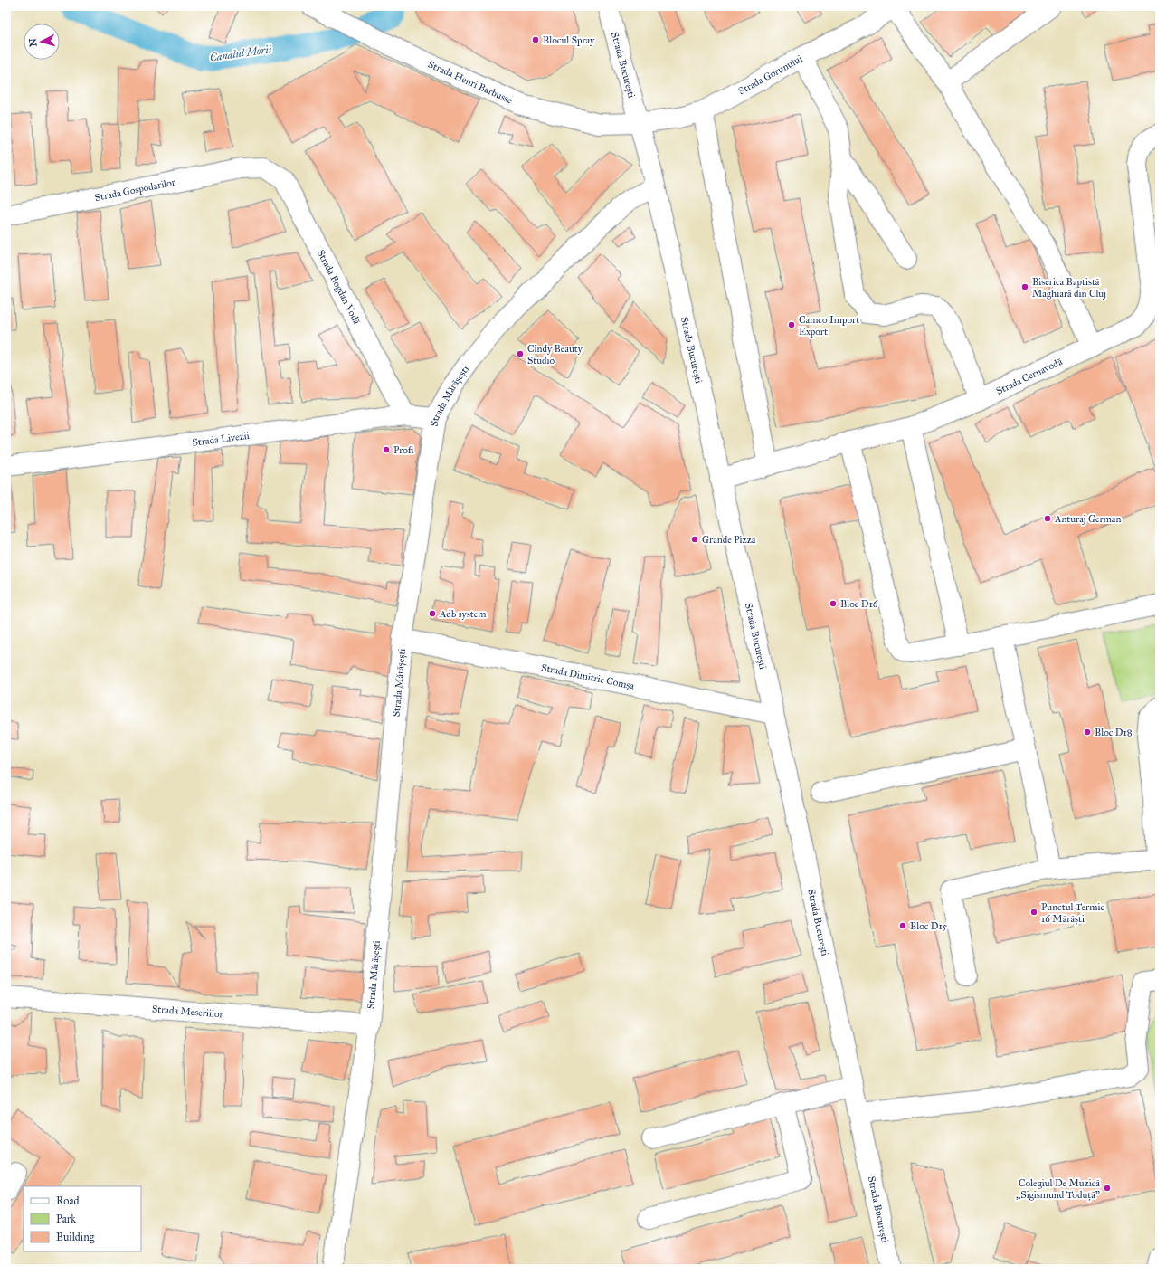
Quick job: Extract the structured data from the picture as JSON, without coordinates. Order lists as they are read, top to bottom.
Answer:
{
  "streets": {
    "street": [
      "Strada București",
      "Strada Gorunului",
      "Strada Henri Barbusse",
      "Strada Gospodarilor",
      "Strada Bogdan Vodă",
      "Strada Cernavodă",
      "Strada Mărășești",
      "Strada Livezii",
      "Strada Dimitrie Comșa",
      "Strada Meseriilor"
    ]
  },
  "crossings": [
    ["Strada București", "Strada Gorunului"],
    ["Strada București", "Strada Henri Barbusse"],
    ["Strada București", "Strada Cernavodă"],
    ["Strada București", "Strada Mărășești"],
    ["Strada București", "Strada Dimitrie Comșa"],
    ["Strada Gorunului", "Strada Henri Barbusse"],
    ["Strada Gospodarilor", "Strada Bogdan Vodă"],
    ["Strada Bogdan Vodă", "Strada Livezii"],
    ["Strada Mărășești", "Strada Livezii"],
    ["Strada Mărășești", "Strada Dimitrie Comșa"],
    ["Strada Mărășești", "Strada Meseriilor"]
  ],
  "water": ["Canalul Morii"],
  "places": [
    "Blocul Spray",
    "Biserica Baptistă Maghiară din Cluj",
    "Camco Import Export",
    "Cindy Beauty Studio",
    "Profi",
    "Anturaj German",
    "Grande Pizza",
    "Bloc D16",
    "Adb system",
    "Bloc D18",
    "Punctul Termic 16 Mărăști",
    "Bloc D15",
    "Colegiul De Muzică „Sigismund Toduță”"
  ],
  "legend": ["Road", "Park", "Building"],
  "north": "left"
}
